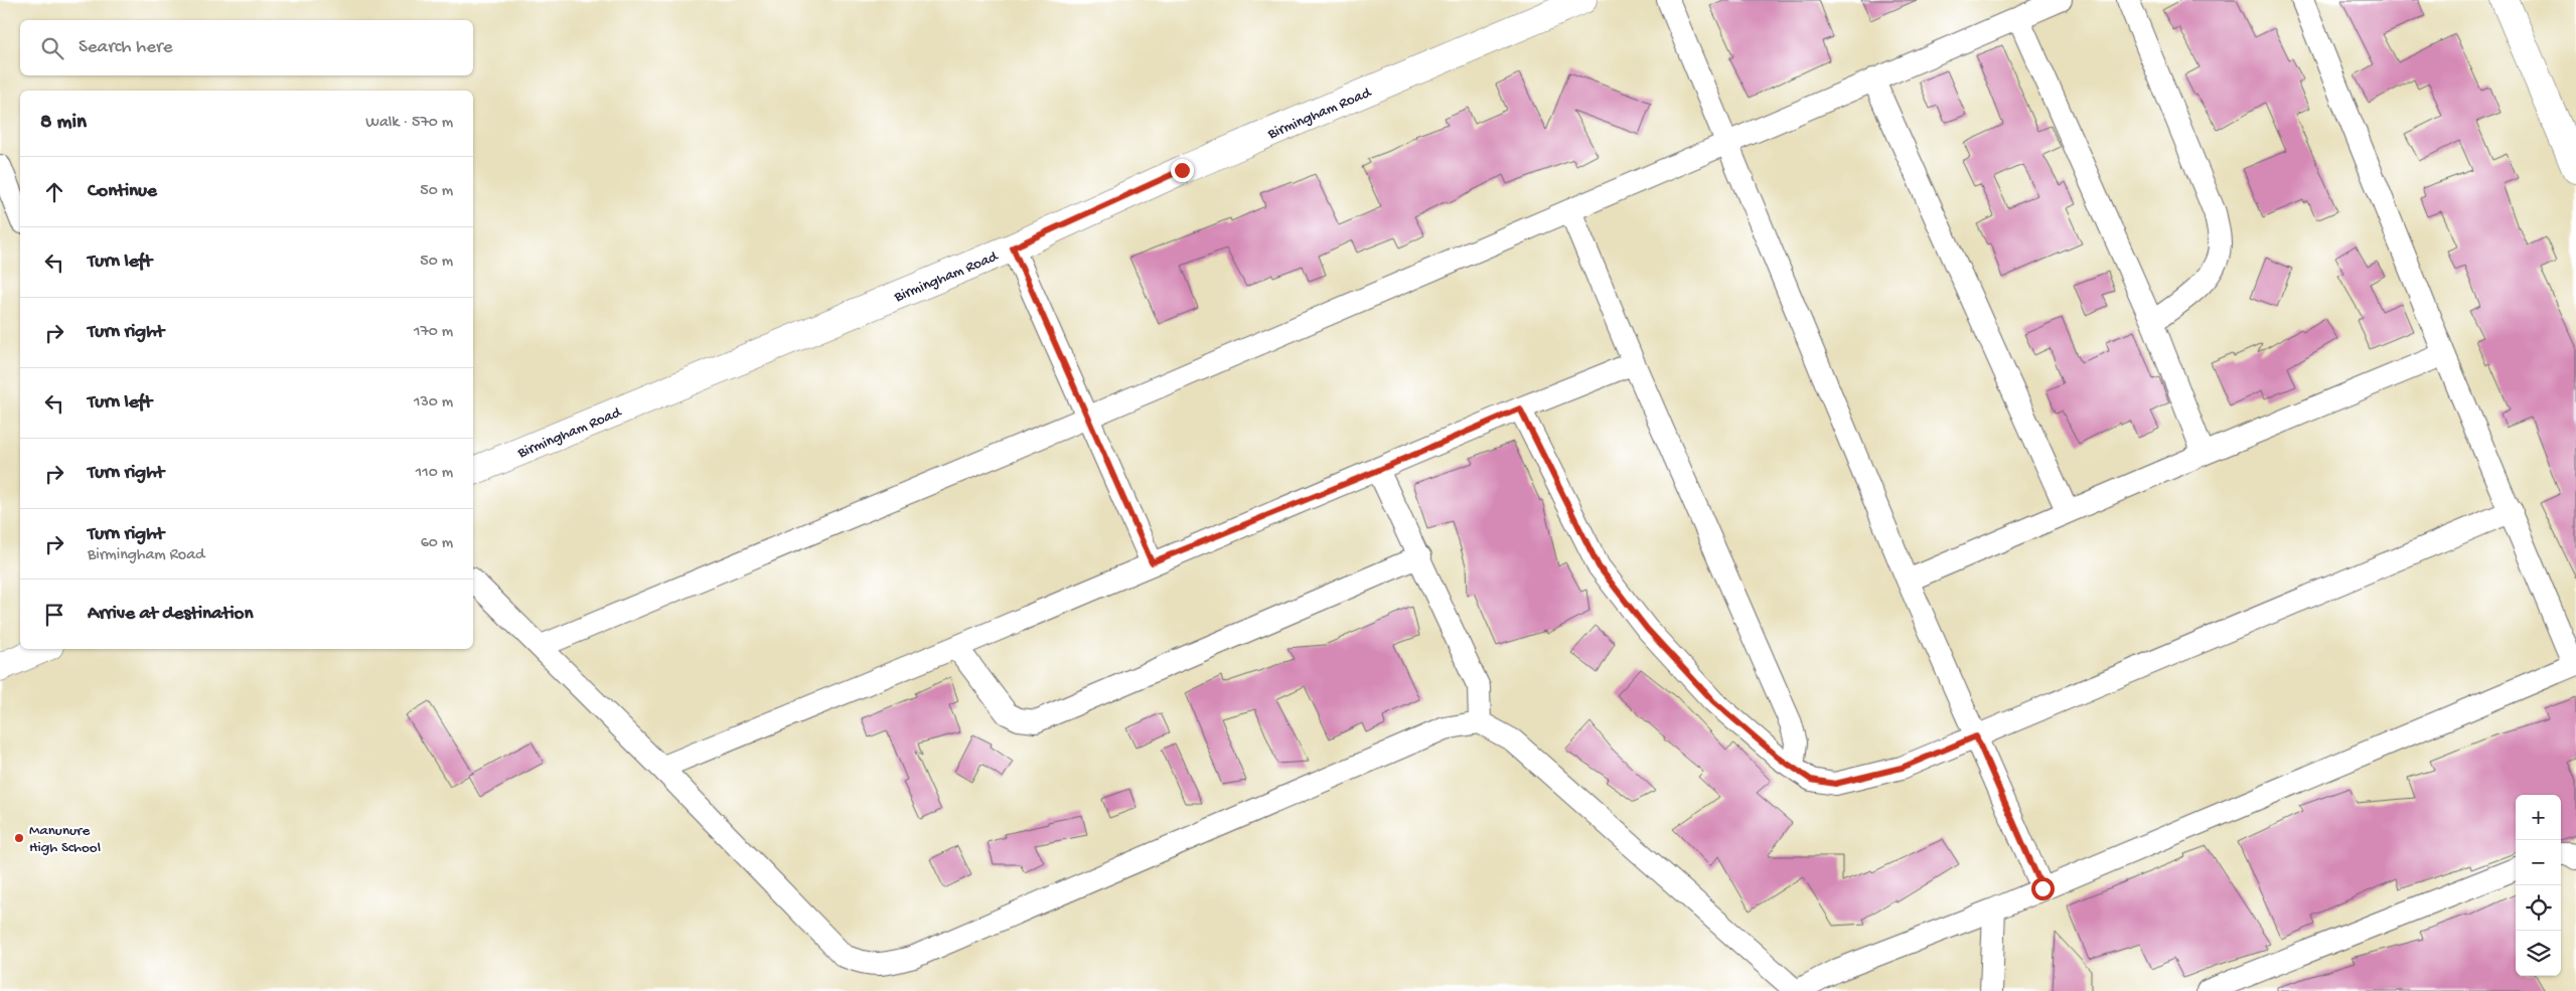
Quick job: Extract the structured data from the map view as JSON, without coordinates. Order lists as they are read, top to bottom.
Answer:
{
  "streets": {
    "street": ["Birmingham Road"]
  },
  "places": ["Manunure High School"],
  "page": {
    "search": "Search here",
    "heading": ["8 min", "Walk · 570 m"],
    "list": [
      ["Continue", "50 m"],
      ["Turn left", "50 m"],
      ["Turn right", "170 m"],
      ["Turn left", "130 m"],
      ["Turn right", "110 m"],
      ["Turn right", "Birmingham Road", "60 m"],
      "Arrive at destination"
    ],
    "map_buttons": ["+", "−"]
  }
}
